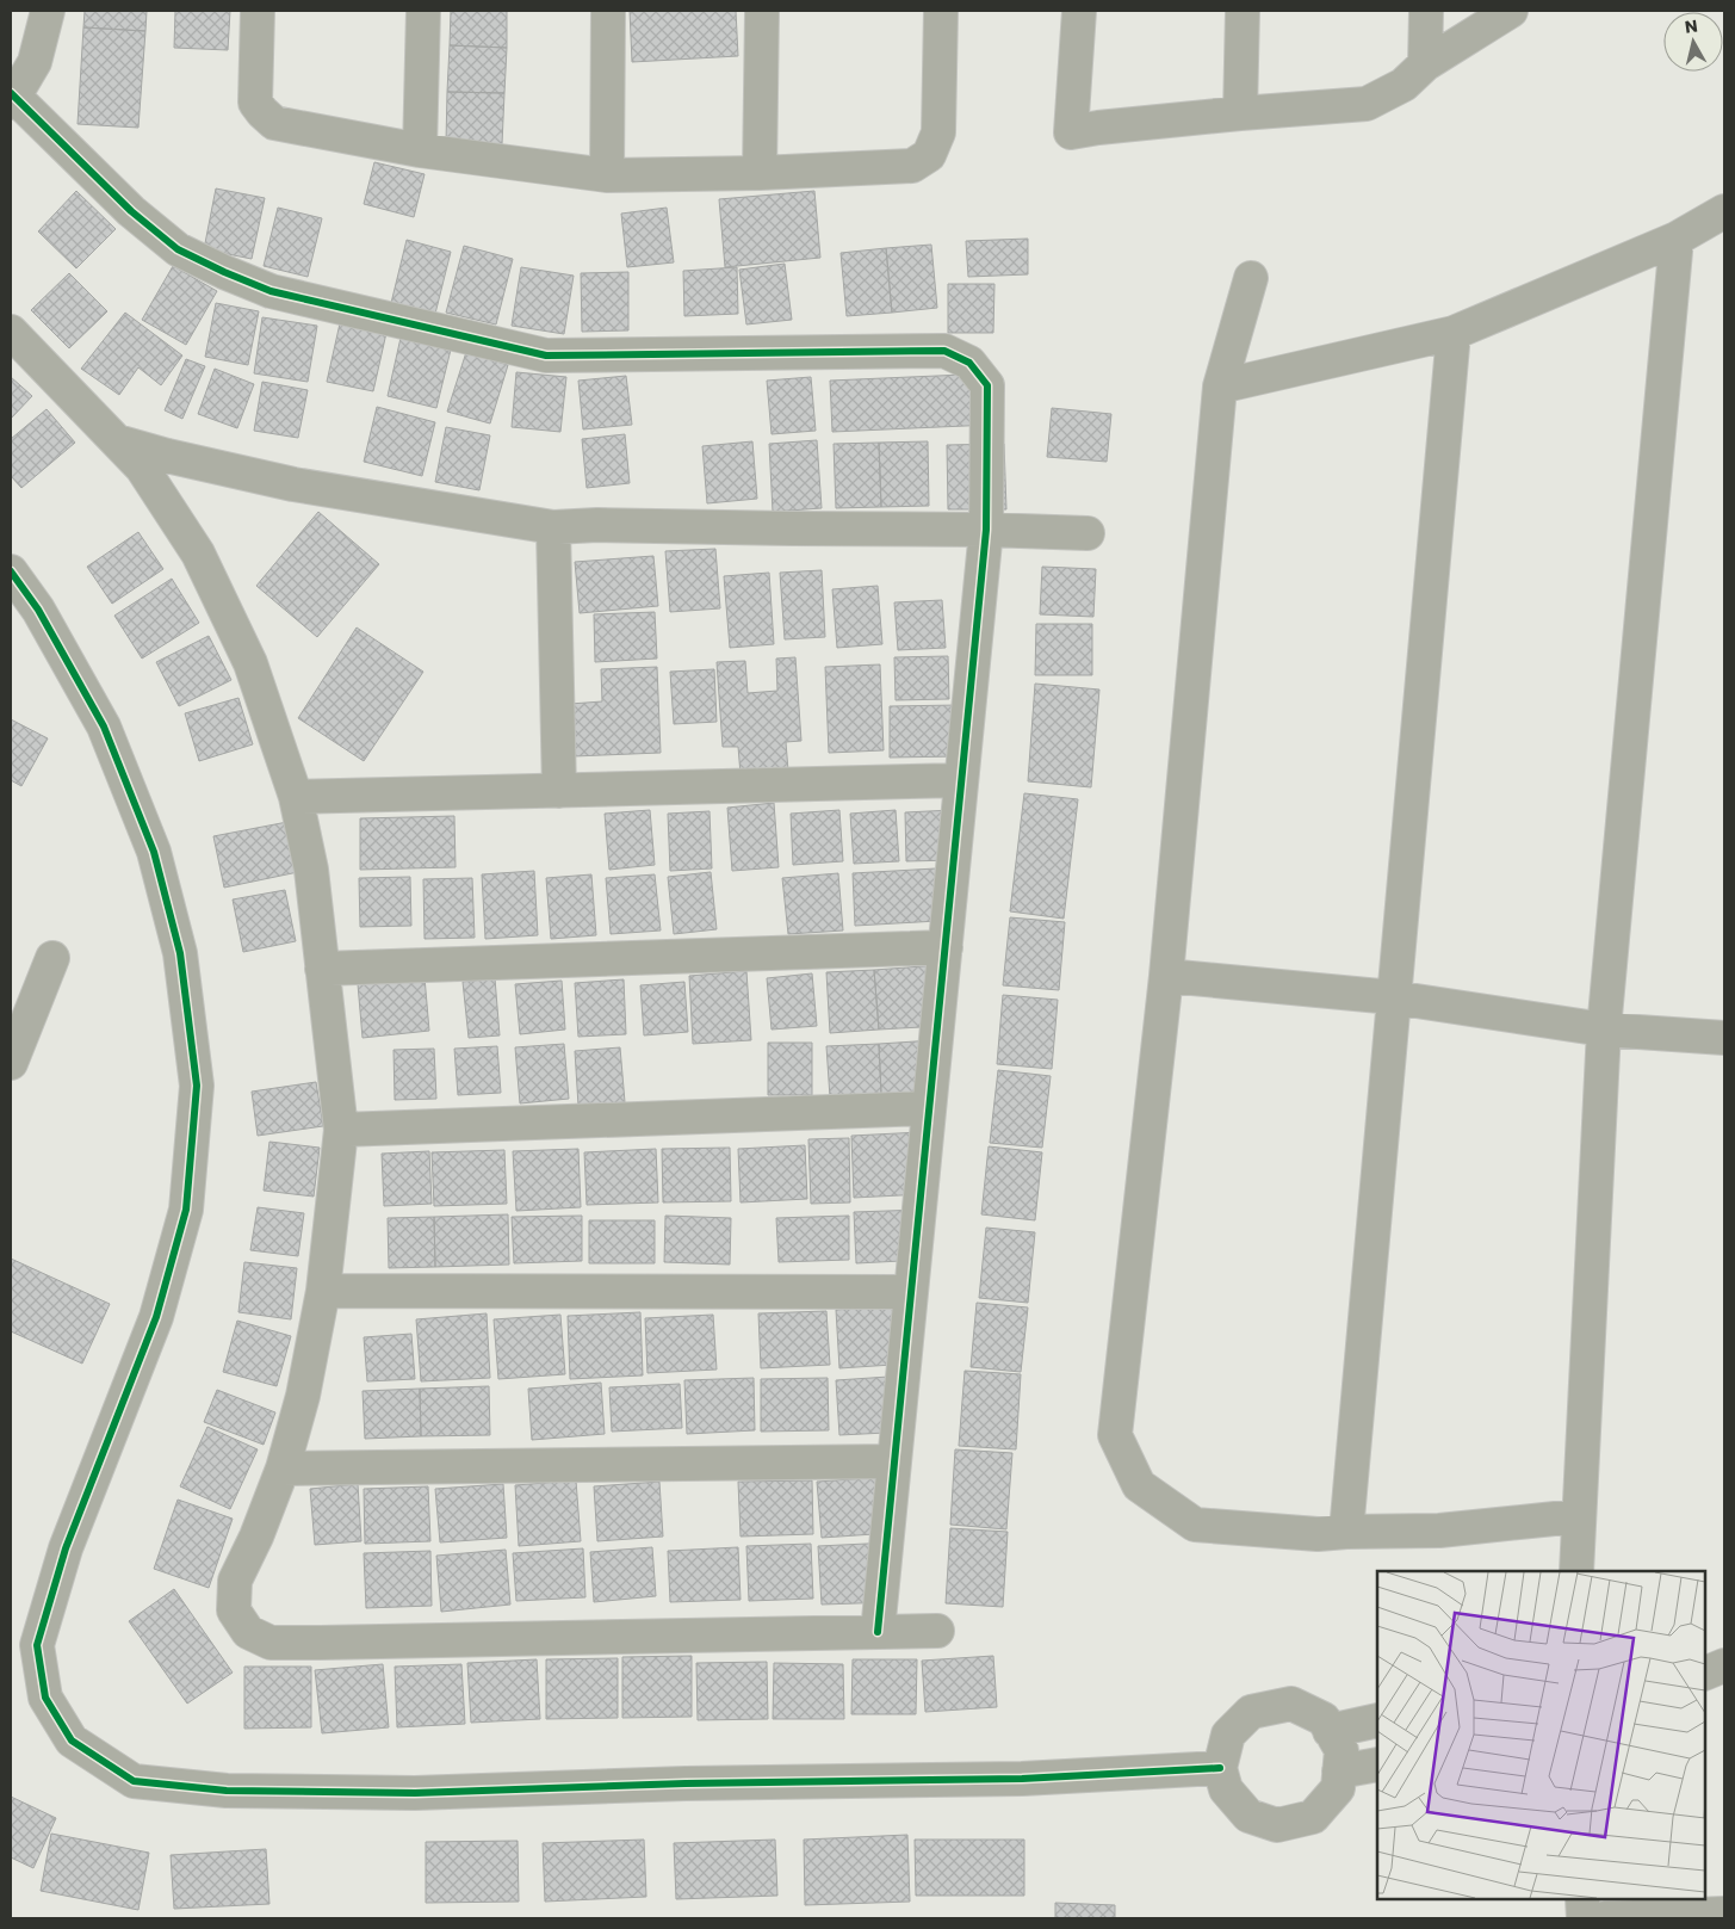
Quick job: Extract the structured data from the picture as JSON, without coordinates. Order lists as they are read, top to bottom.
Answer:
{
  "north": "top"
}
